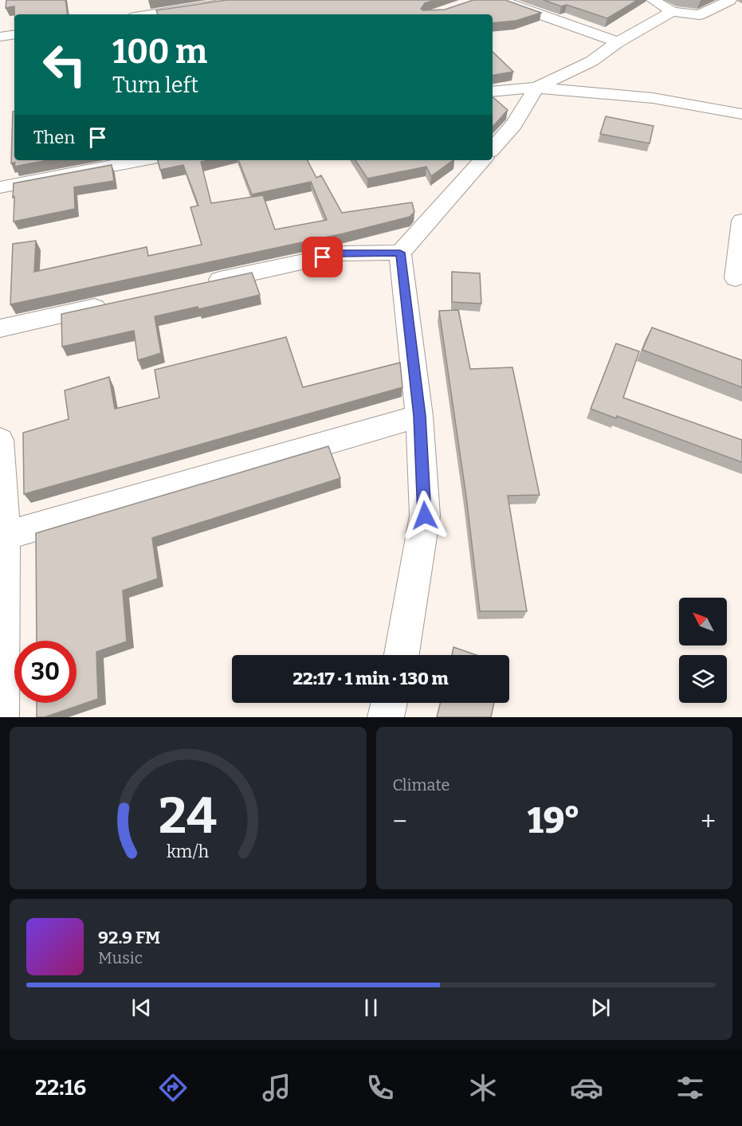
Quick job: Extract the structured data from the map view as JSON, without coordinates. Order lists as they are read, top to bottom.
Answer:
{
  "north": "top left",
  "page": {
    "turn": ["100 m", "Turn left"],
    "then": "Then",
    "limit": "30",
    "trip": "22:17 · 1 min · 130 m",
    "tile": "Climate",
    "heat": ["−", "19°", "+"],
    "song": ["92.9 FM", "Music"],
    "tabs": "22:16",
    "gauge": ["24", "km/h"]
  }
}
